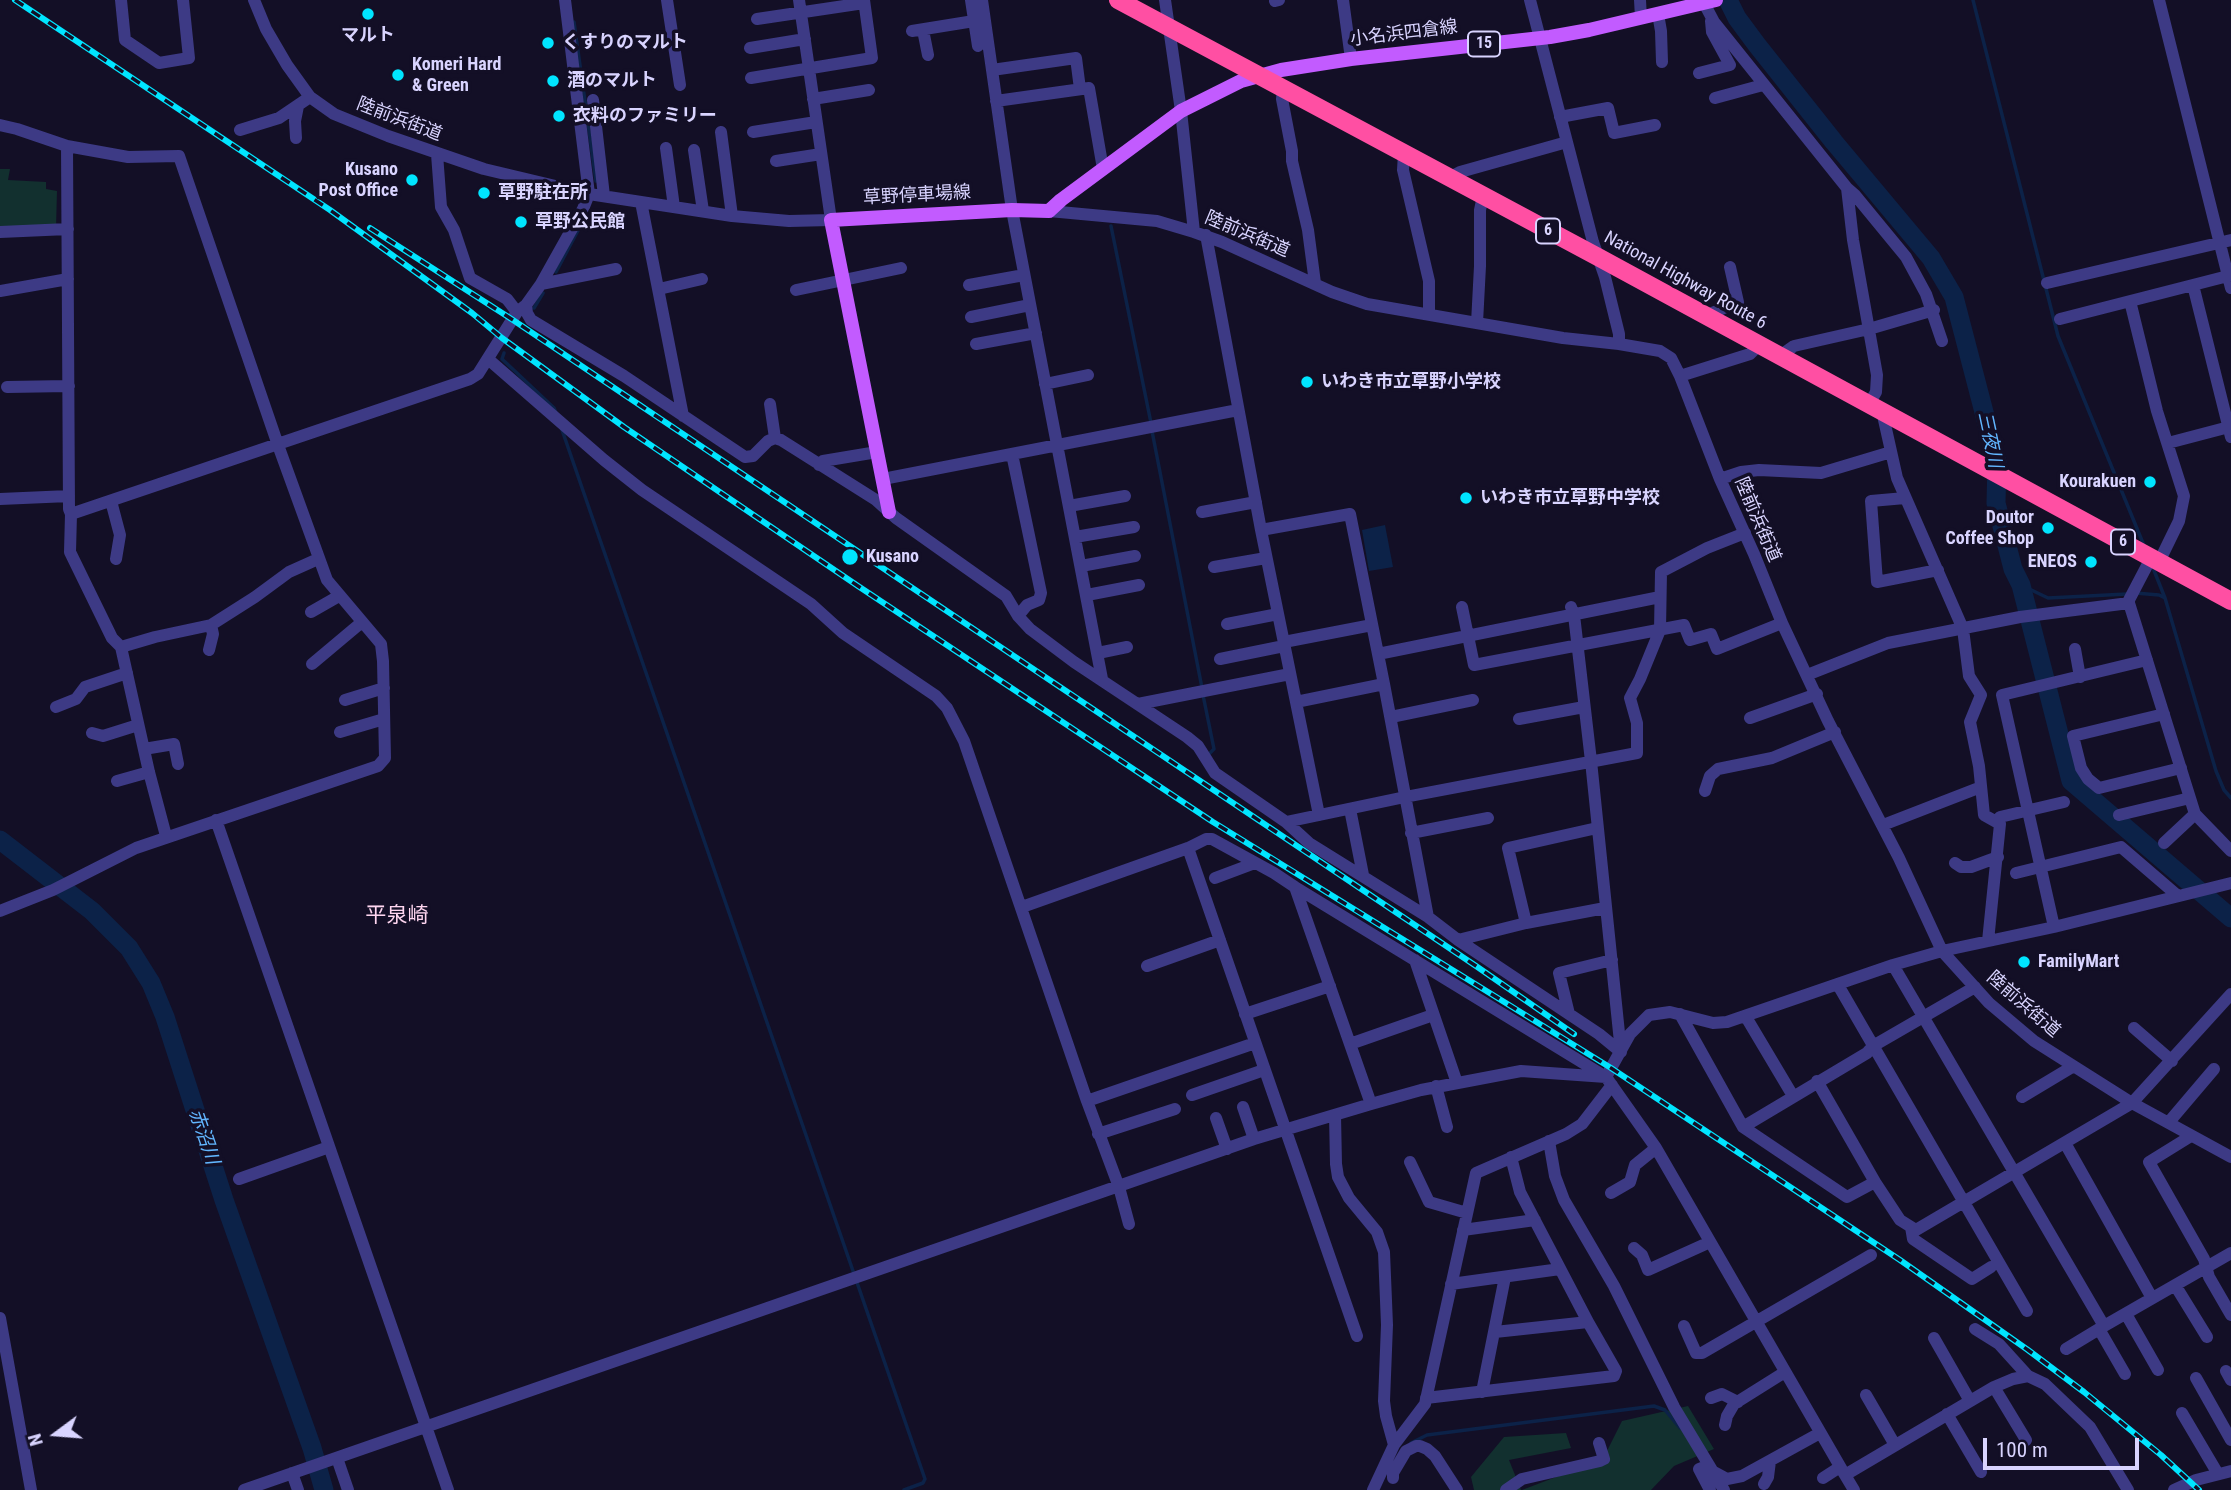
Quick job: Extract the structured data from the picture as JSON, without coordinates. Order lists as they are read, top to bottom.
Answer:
{
  "streets": {
    "highway": ["6", "National Highway Route 6"],
    "main road": ["小名浜四倉線", "15", "草野停車場線"],
    "street": ["陸前浜街道"]
  },
  "crossings": [
    ["小名浜四倉線", "National Highway Route 6"],
    ["陸前浜街道", "草野停車場線"]
  ],
  "districts": ["平泉崎"],
  "water": ["三夜川", "赤沼川"],
  "places": [
    "マルト",
    "くすりのマルト",
    "Komeri Hard & Green",
    "酒のマルト",
    "衣料のファミリー",
    "Kusano Post Office",
    "草野駐在所",
    "草野公民館",
    "いわき市立草野小学校",
    "Kourakuen",
    "いわき市立草野中学校",
    "Doutor Coffee Shop",
    "Kusano",
    "ENEOS",
    "FamilyMart"
  ],
  "scale_bar": "100 m",
  "north": "left"
}
